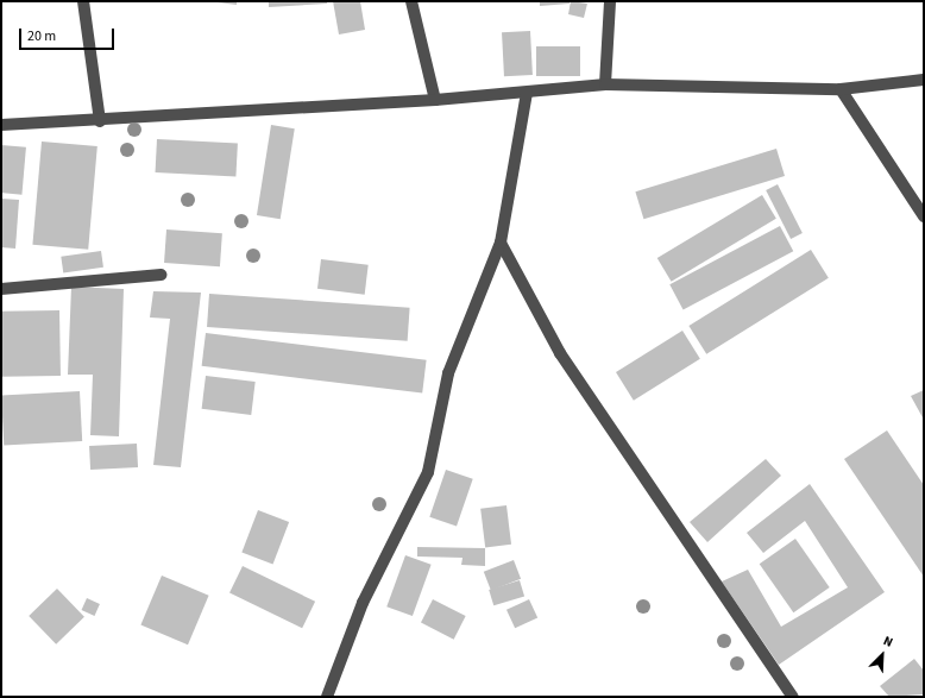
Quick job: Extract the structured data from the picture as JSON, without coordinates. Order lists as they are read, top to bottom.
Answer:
{
  "scale_bar": "20 m",
  "north": "top right"
}
